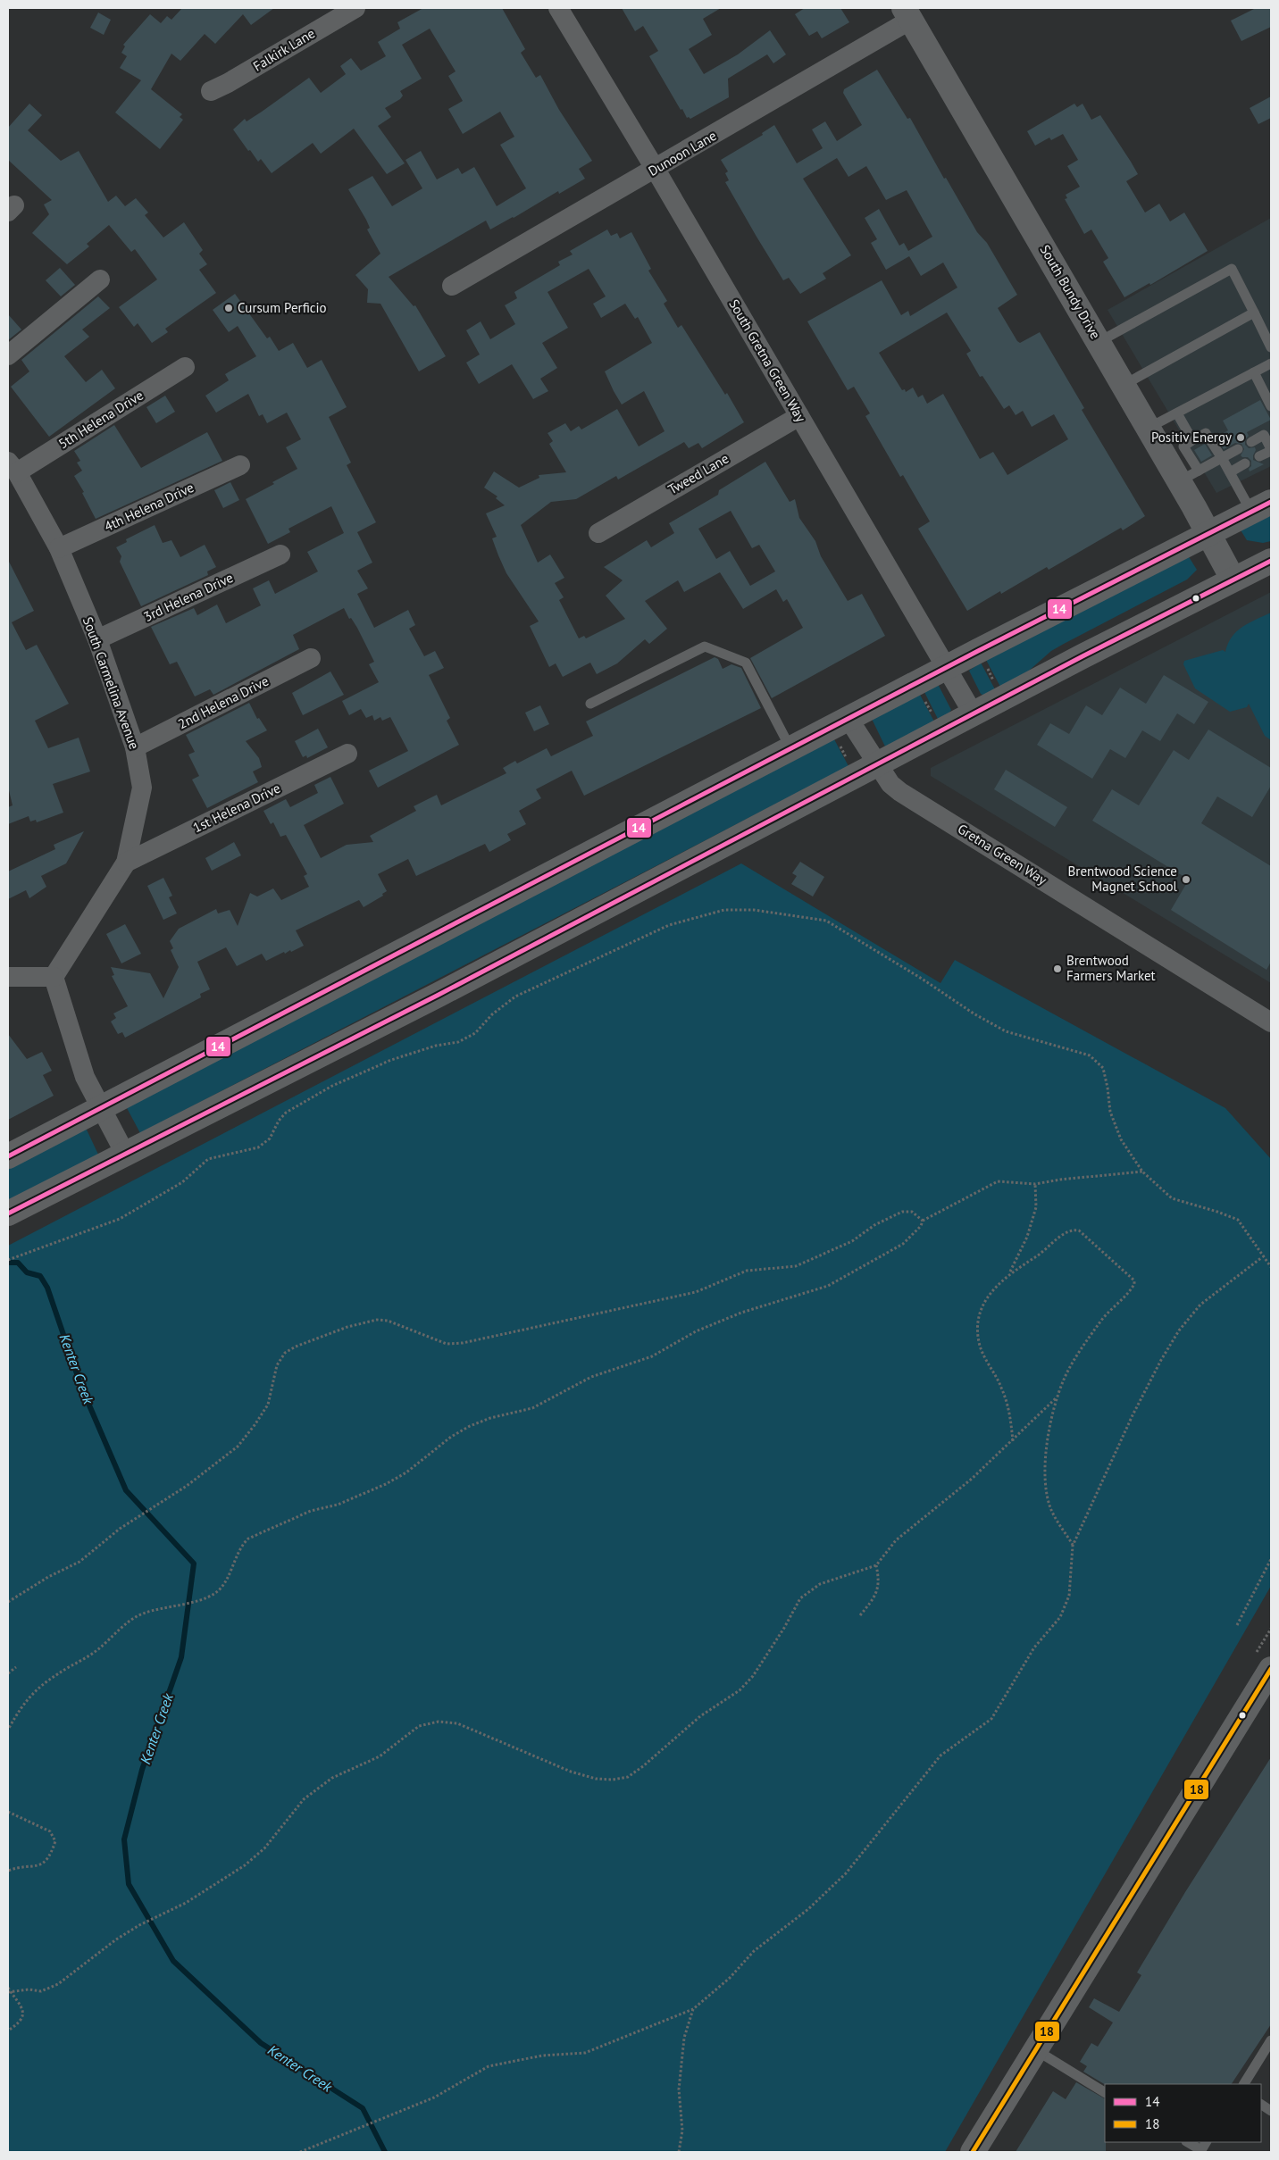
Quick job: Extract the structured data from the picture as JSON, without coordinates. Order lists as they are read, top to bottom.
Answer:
{
  "streets": {
    "main road": ["South Bundy Drive"],
    "street": [
      "Falkirk Lane",
      "Dunoon Lane",
      "South Gretna Green Way",
      "5th Helena Drive",
      "Tweed Lane",
      "4th Helena Drive",
      "3rd Helena Drive",
      "South Carmelina Avenue",
      "2nd Helena Drive",
      "1st Helena Drive",
      "Gretna Green Way"
    ]
  },
  "crossings": [
    ["Dunoon Lane", "South Bundy Drive"],
    ["Dunoon Lane", "South Gretna Green Way"],
    ["South Gretna Green Way", "Tweed Lane"],
    ["5th Helena Drive", "South Carmelina Avenue"],
    ["4th Helena Drive", "South Carmelina Avenue"],
    ["3rd Helena Drive", "South Carmelina Avenue"],
    ["South Carmelina Avenue", "2nd Helena Drive"],
    ["South Carmelina Avenue", "1st Helena Drive"]
  ],
  "water": ["Kenter Creek"],
  "places": [
    "Cursum Perficio",
    "Positiv Energy",
    "Brentwood Science Magnet School",
    "Brentwood Farmers Market"
  ],
  "lines": ["transit line 14", "transit line 18"],
  "legend": ["14", "18"]
}
